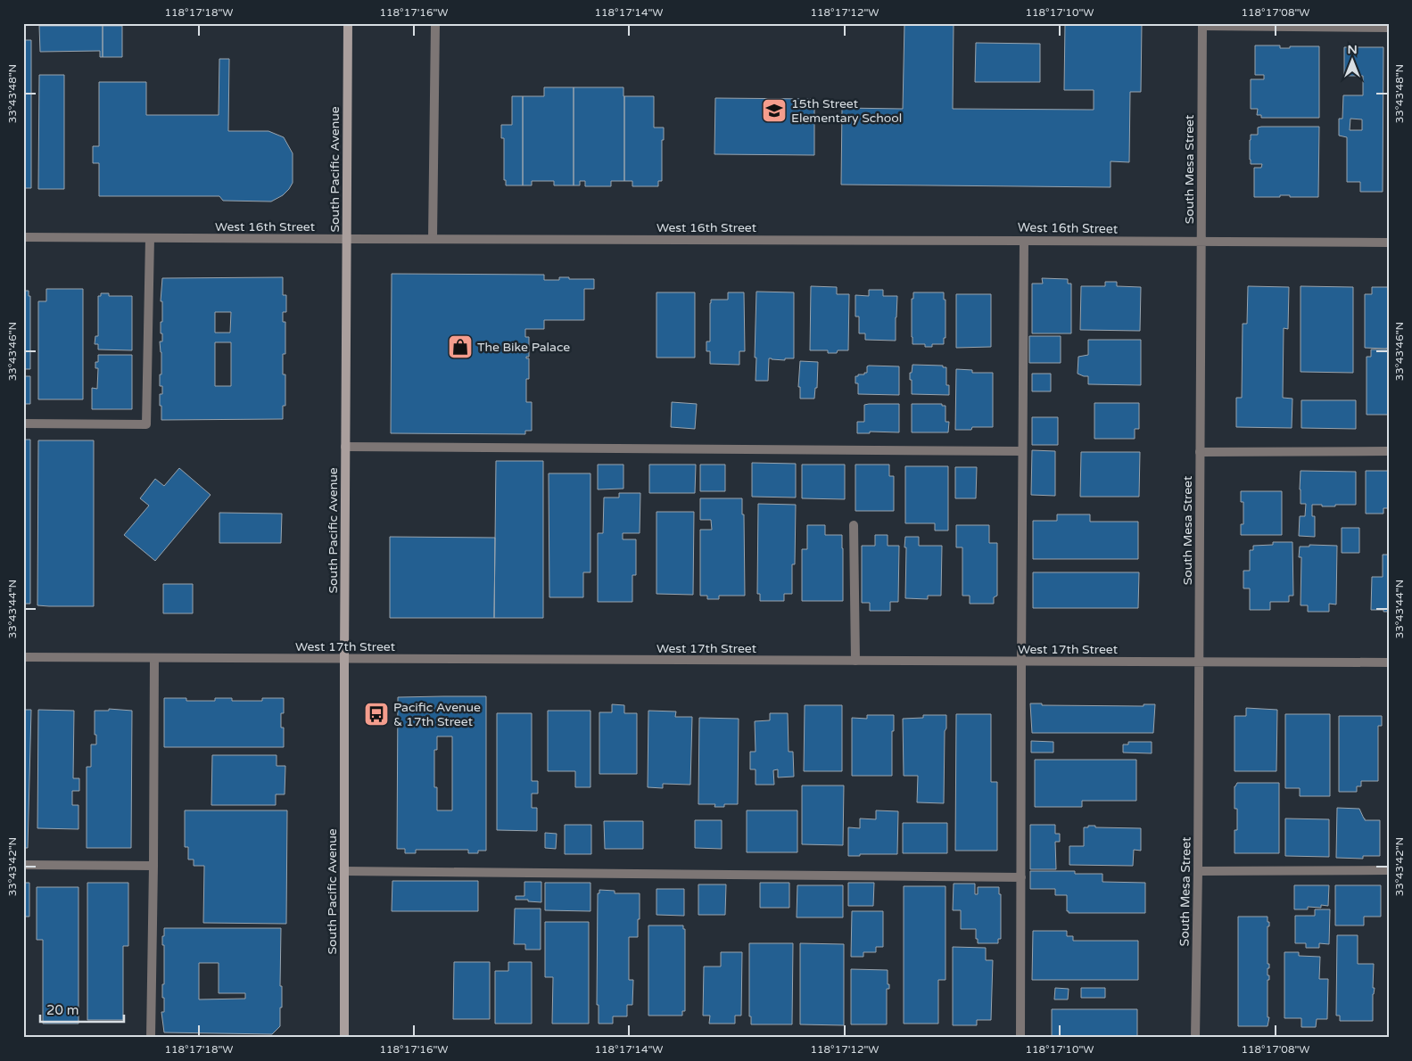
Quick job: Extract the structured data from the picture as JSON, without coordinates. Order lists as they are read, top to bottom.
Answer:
{
  "streets": {
    "main road": ["South Pacific Avenue"],
    "street": ["South Mesa Street", "West 16th Street", "West 17th Street"]
  },
  "crossings": [
    ["South Pacific Avenue", "West 16th Street"],
    ["South Pacific Avenue", "West 17th Street"],
    ["South Mesa Street", "West 16th Street"],
    ["South Mesa Street", "West 17th Street"]
  ],
  "places": {
    "school or university": ["15th Street Elementary School"],
    "shop": ["The Bike Palace"],
    "bus stop": ["Pacific Avenue & 17th Street"]
  },
  "scale_bar": "20 m",
  "north": "top",
  "coordinates": [
    "118°17'18\"W",
    "118°17'16\"W",
    "118°17'14\"W",
    "118°17'12\"W",
    "118°17'10\"W",
    "118°17'08\"W",
    "33°43'48\"N",
    "33°43'46\"N",
    "33°43'44\"N",
    "33°43'42\"N"
  ]
}
